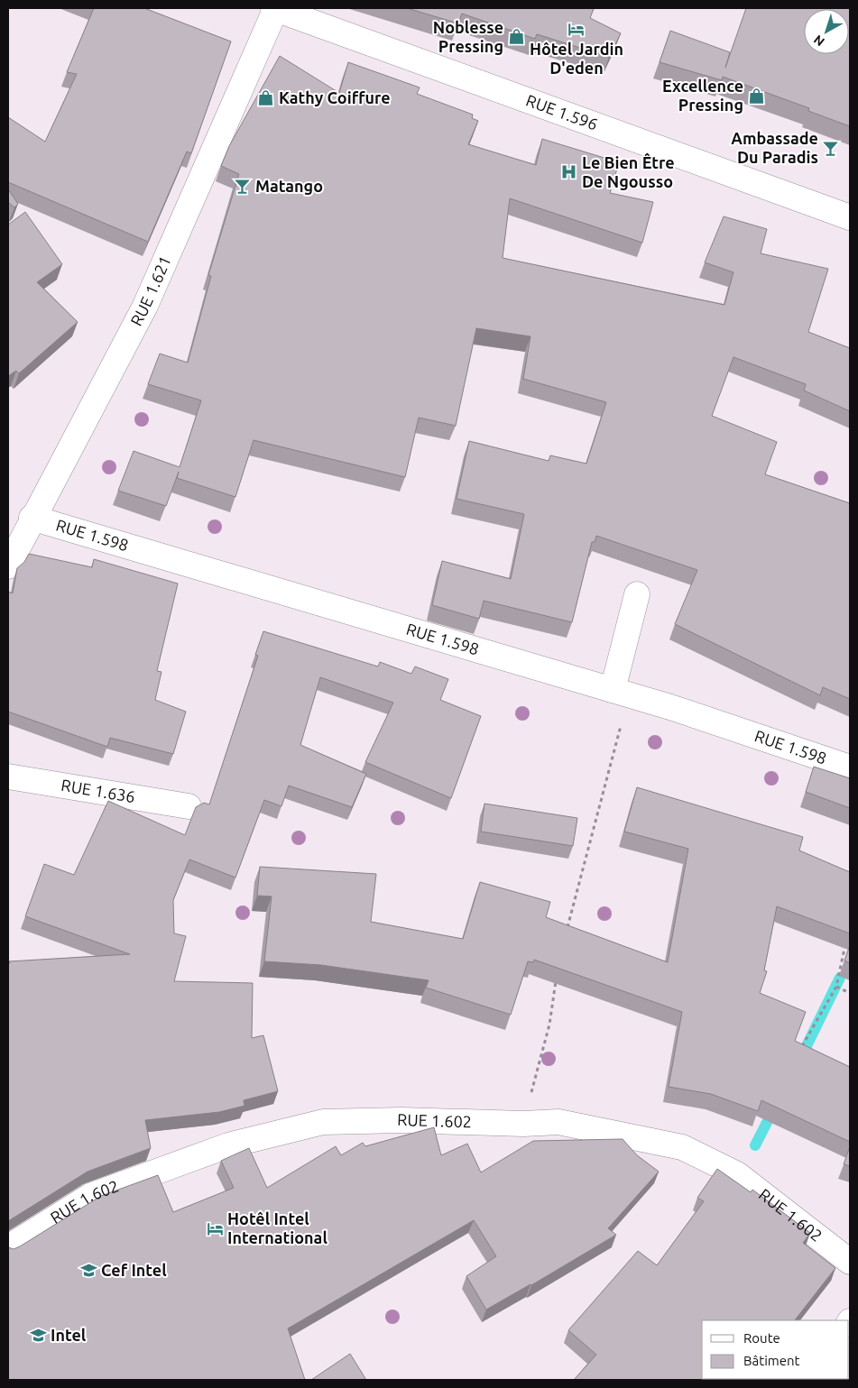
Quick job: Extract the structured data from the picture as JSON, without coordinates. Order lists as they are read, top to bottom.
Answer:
{
  "streets": {
    "street": [
      "RUE 1.596",
      "RUE 1.621",
      "RUE 1.598",
      "RUE 1.636",
      "RUE 1.602"
    ]
  },
  "crossings": [
    ["RUE 1.596", "RUE 1.621"],
    ["RUE 1.621", "RUE 1.598"]
  ],
  "places": {
    "hotel": ["Hôtel Jardin D'eden", "Hotêl Intel International"],
    "shop": ["Noblesse Pressing", "Excellence Pressing", "Kathy Coiffure"],
    "bar": ["Ambassade Du Paradis", "Matango"],
    "hospital": ["Le Bien Être De Ngousso"],
    "school or university": ["Cef Intel", "Intel"]
  },
  "legend": ["Route", "Bâtiment"],
  "north": "bottom left"
}
